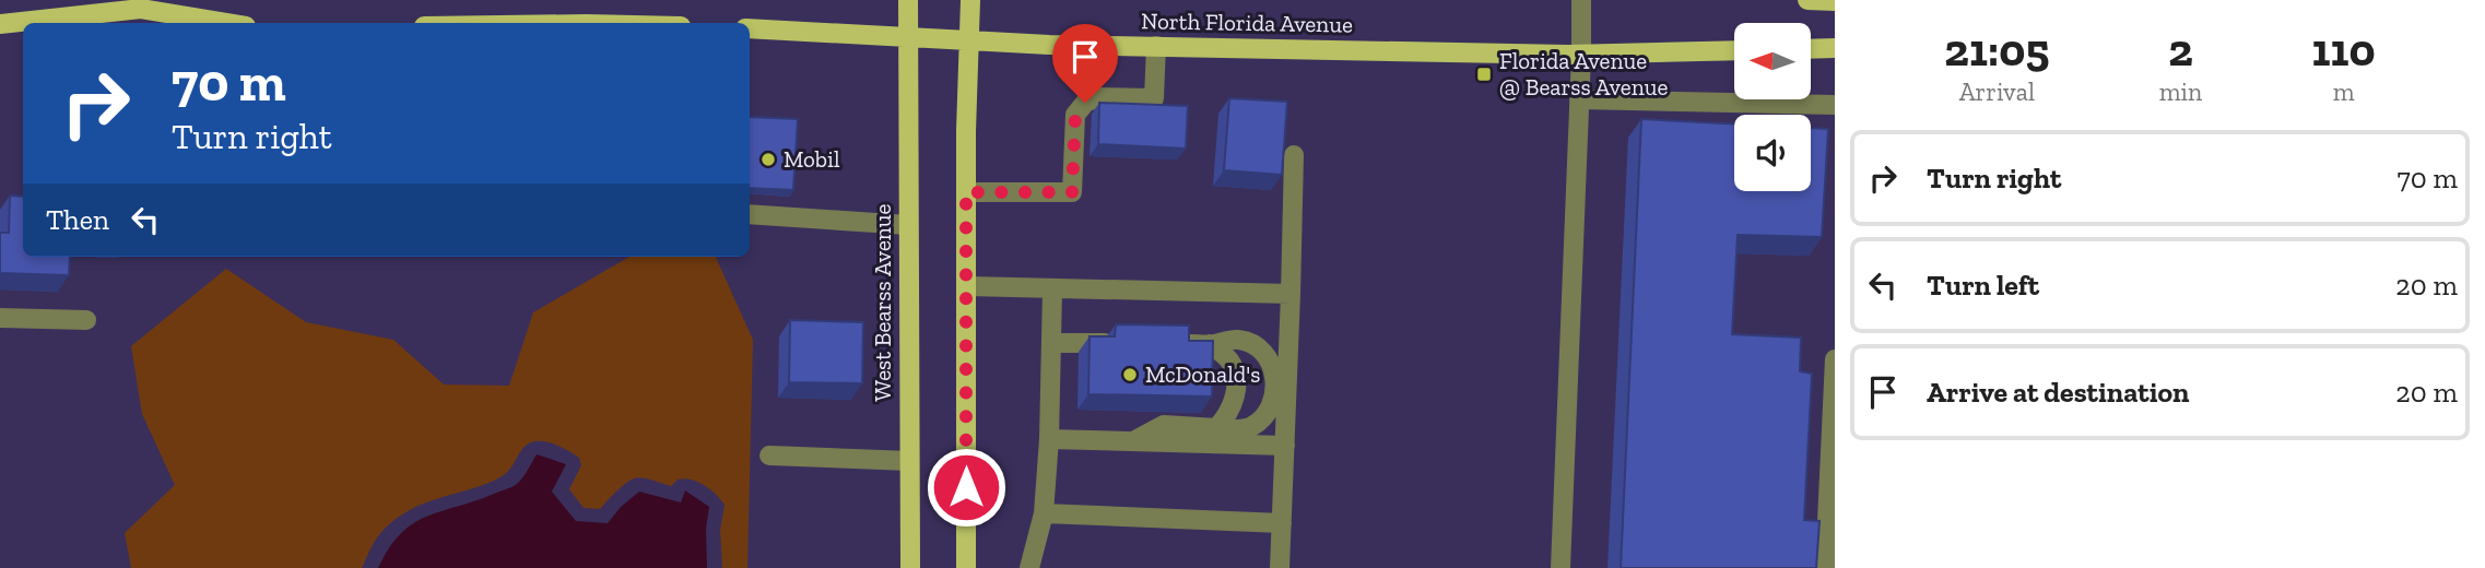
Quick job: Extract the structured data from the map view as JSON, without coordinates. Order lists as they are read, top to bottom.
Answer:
{
  "streets": {
    "main road": ["North Florida Avenue", "West Bearss Avenue"]
  },
  "crossings": [
    ["North Florida Avenue", "West Bearss Avenue"]
  ],
  "places": {
    "transit": ["Florida Avenue @ Bearss Avenue"],
    "other": ["Mobil", "McDonald's"]
  },
  "north": "left",
  "page": {
    "eta": [
      "21:05",
      "Arrival",
      "2",
      "min",
      "110",
      "m"
    ],
    "turn": ["70 m", "Turn right"],
    "list": [
      {
        "name": "Turn right",
        "value": "70 m"
      },
      {
        "name": "Turn left",
        "value": "20 m"
      },
      {
        "name": "Arrive at destination",
        "value": "20 m"
      }
    ],
    "then": "Then"
  }
}
